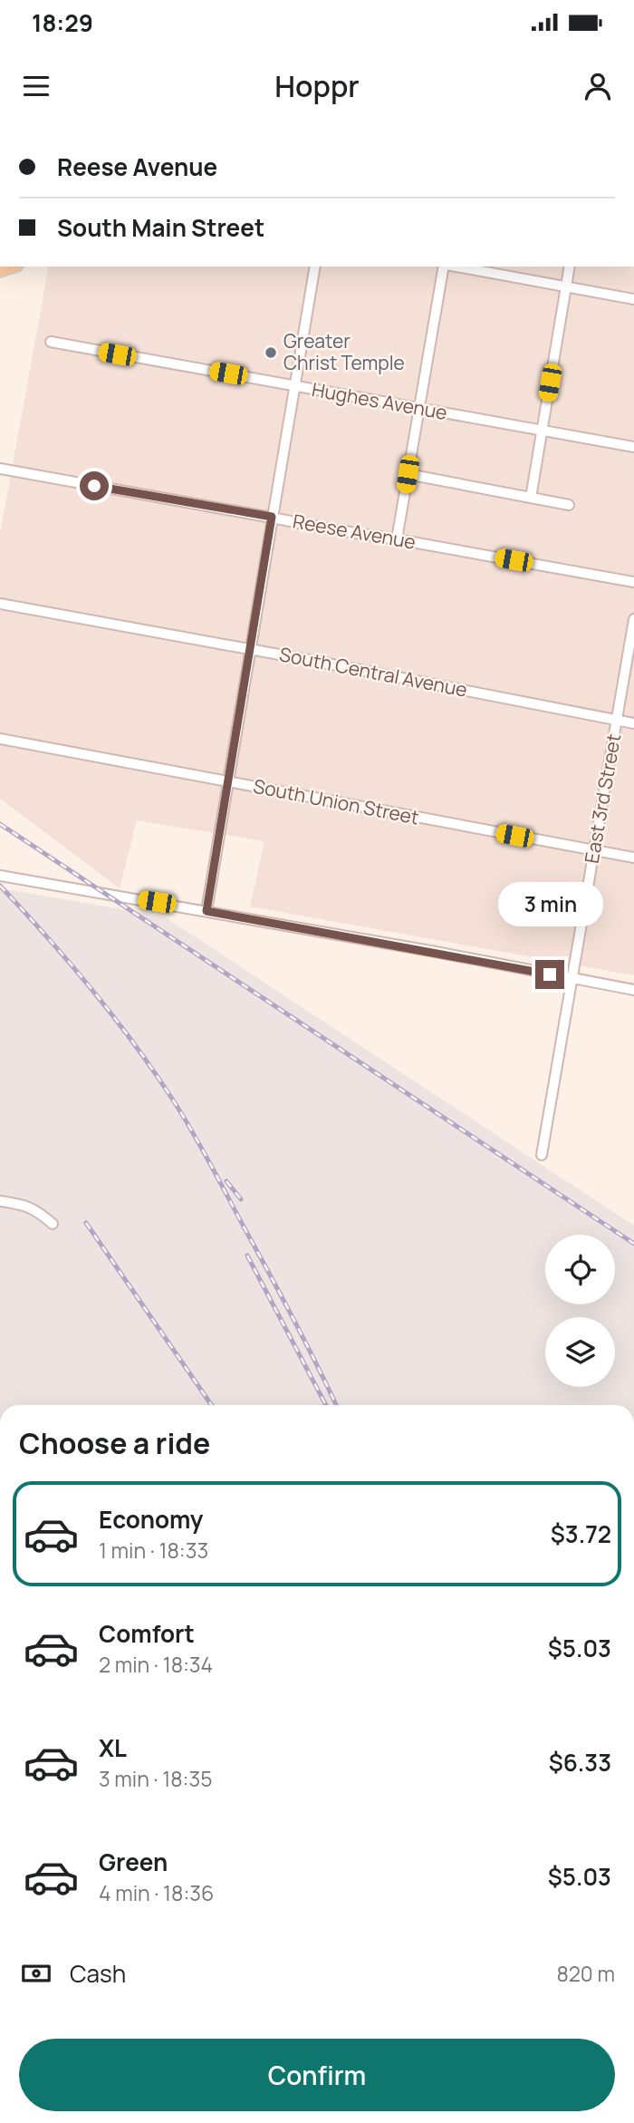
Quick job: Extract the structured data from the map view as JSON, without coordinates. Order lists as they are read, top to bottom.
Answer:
{
  "streets": {
    "street": [
      "Hughes Avenue",
      "Reese Avenue",
      "South Central Avenue",
      "East 3rd Street",
      "South Union Street"
    ]
  },
  "crossings": [
    ["South Central Avenue", "East 3rd Street"],
    ["East 3rd Street", "South Union Street"]
  ],
  "places": ["Greater Christ Temple"],
  "page": {
    "status": "18:29",
    "header": "Hoppr",
    "banner": ["Reese Avenue", "South Main Street"],
    "bubble": "3 min",
    "heading": "Choose a ride",
    "list": [
      {
        "name": "Economy",
        "note": "1 min · 18:33",
        "value": "$3.72"
      },
      {
        "name": "Comfort",
        "note": "2 min · 18:34",
        "value": "$5.03"
      },
      {
        "name": "XL",
        "note": "3 min · 18:35",
        "value": "$6.33"
      },
      {
        "name": "Green",
        "note": "4 min · 18:36",
        "value": "$5.03"
      }
    ],
    "pay": ["Cash", "820 m"],
    "buttons": "Confirm"
  }
}
